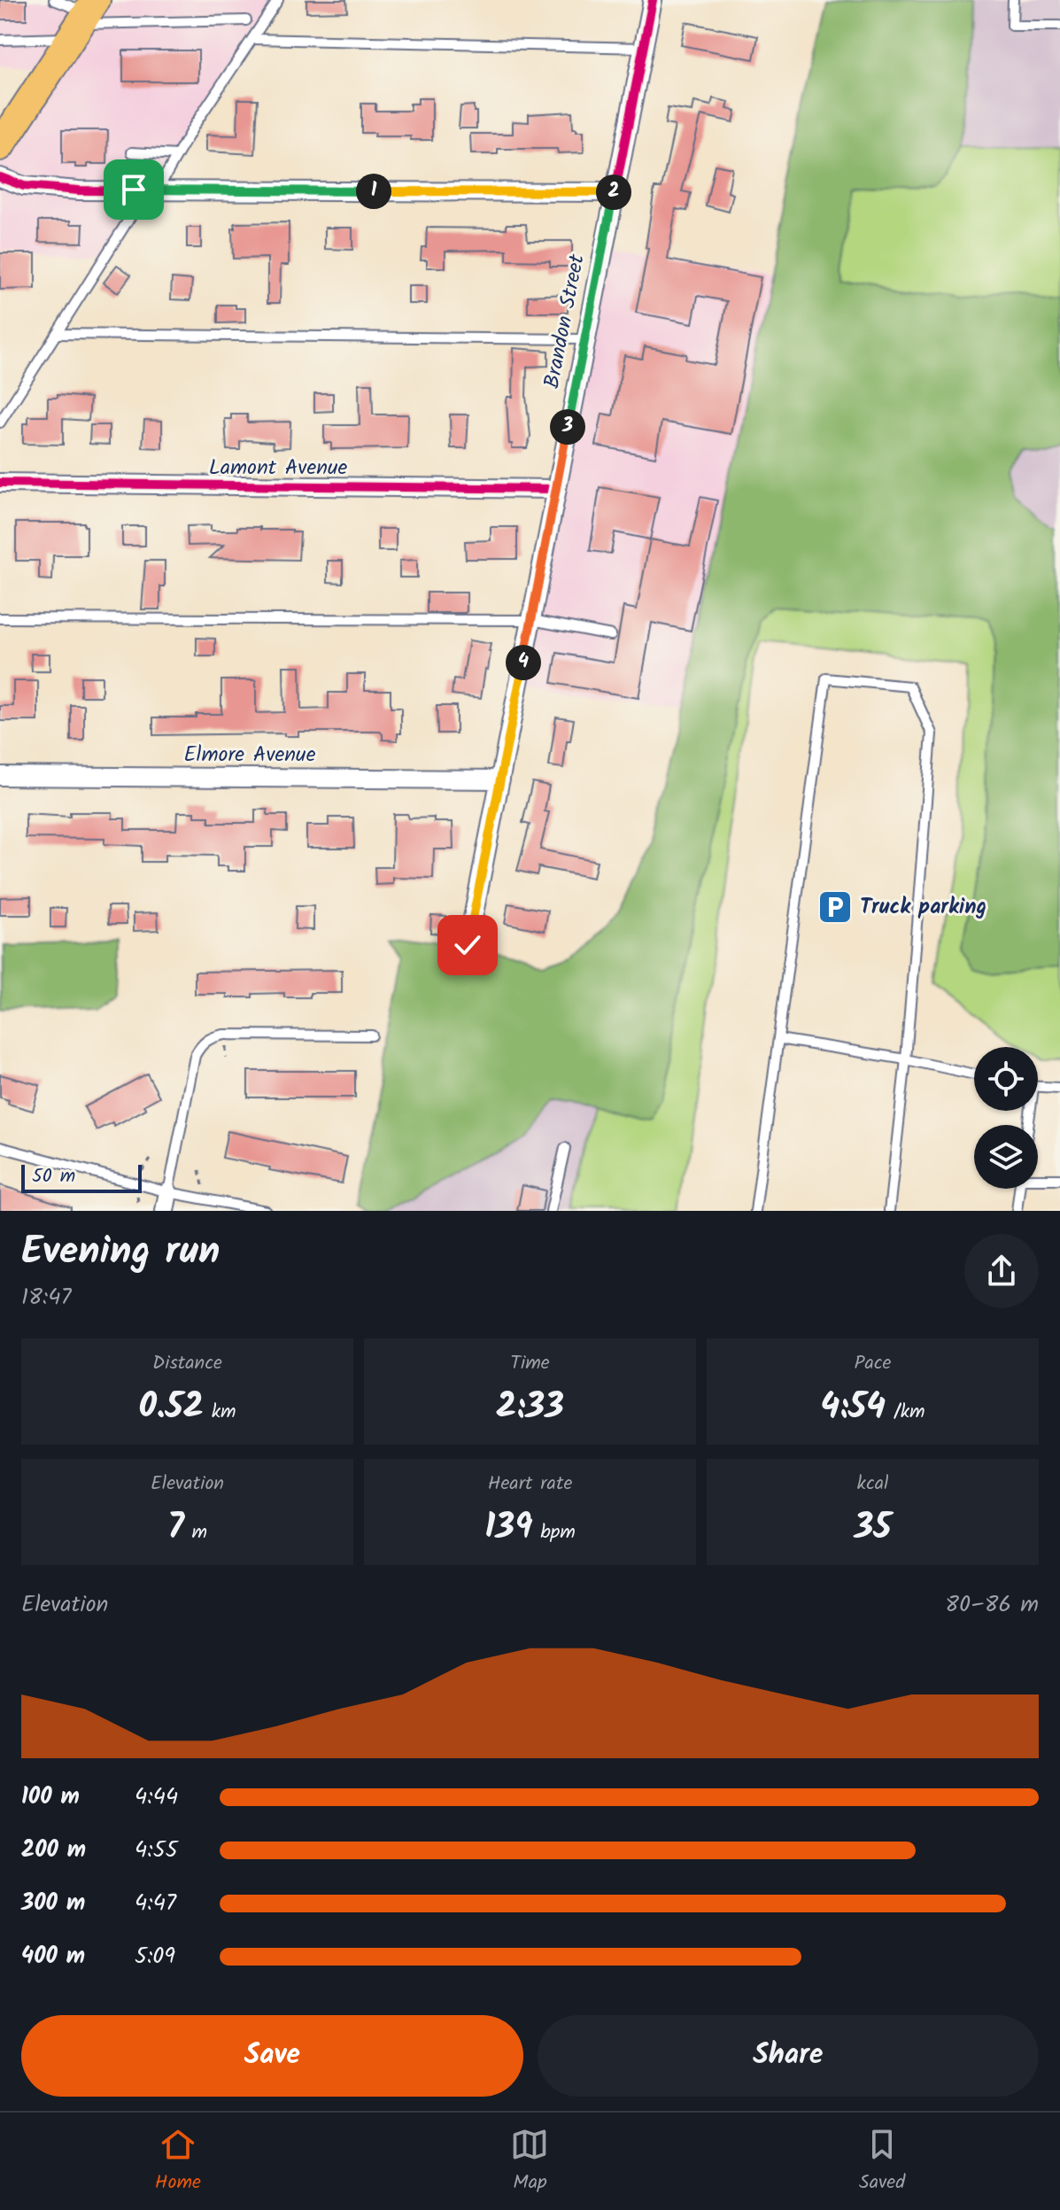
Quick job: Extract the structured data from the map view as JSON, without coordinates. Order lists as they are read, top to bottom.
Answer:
{
  "streets": {
    "street": ["Brandon Street", "Lamont Avenue", "Elmore Avenue"]
  },
  "crossings": [
    ["Brandon Street", "Lamont Avenue"],
    ["Brandon Street", "Elmore Avenue"]
  ],
  "places": {
    "parking": ["Truck parking"]
  },
  "scale_bar": "50 m",
  "page": {
    "pins": [
      "1",
      "2",
      "3",
      "4"
    ],
    "scale": "50 m",
    "heading": ["Evening run", "18:47"],
    "stats": [
      ["Distance", "0.52 km"],
      ["Time", "2:33"],
      ["Pace", "4:54 /km"],
      ["Elevation", "7 m"],
      ["Heart rate", "139 bpm"],
      ["kcal", "35"]
    ],
    "chart": ["Elevation", "80–86 m"],
    "list": [
      {
        "name": "100 m",
        "note": "4:44"
      },
      {
        "name": "200 m",
        "note": "4:55"
      },
      {
        "name": "300 m",
        "note": "4:47"
      },
      {
        "name": "400 m",
        "note": "5:09"
      }
    ],
    "buttons": ["Save", "Share"],
    "tabs": ["Home", "Map", "Saved"]
  }
}
